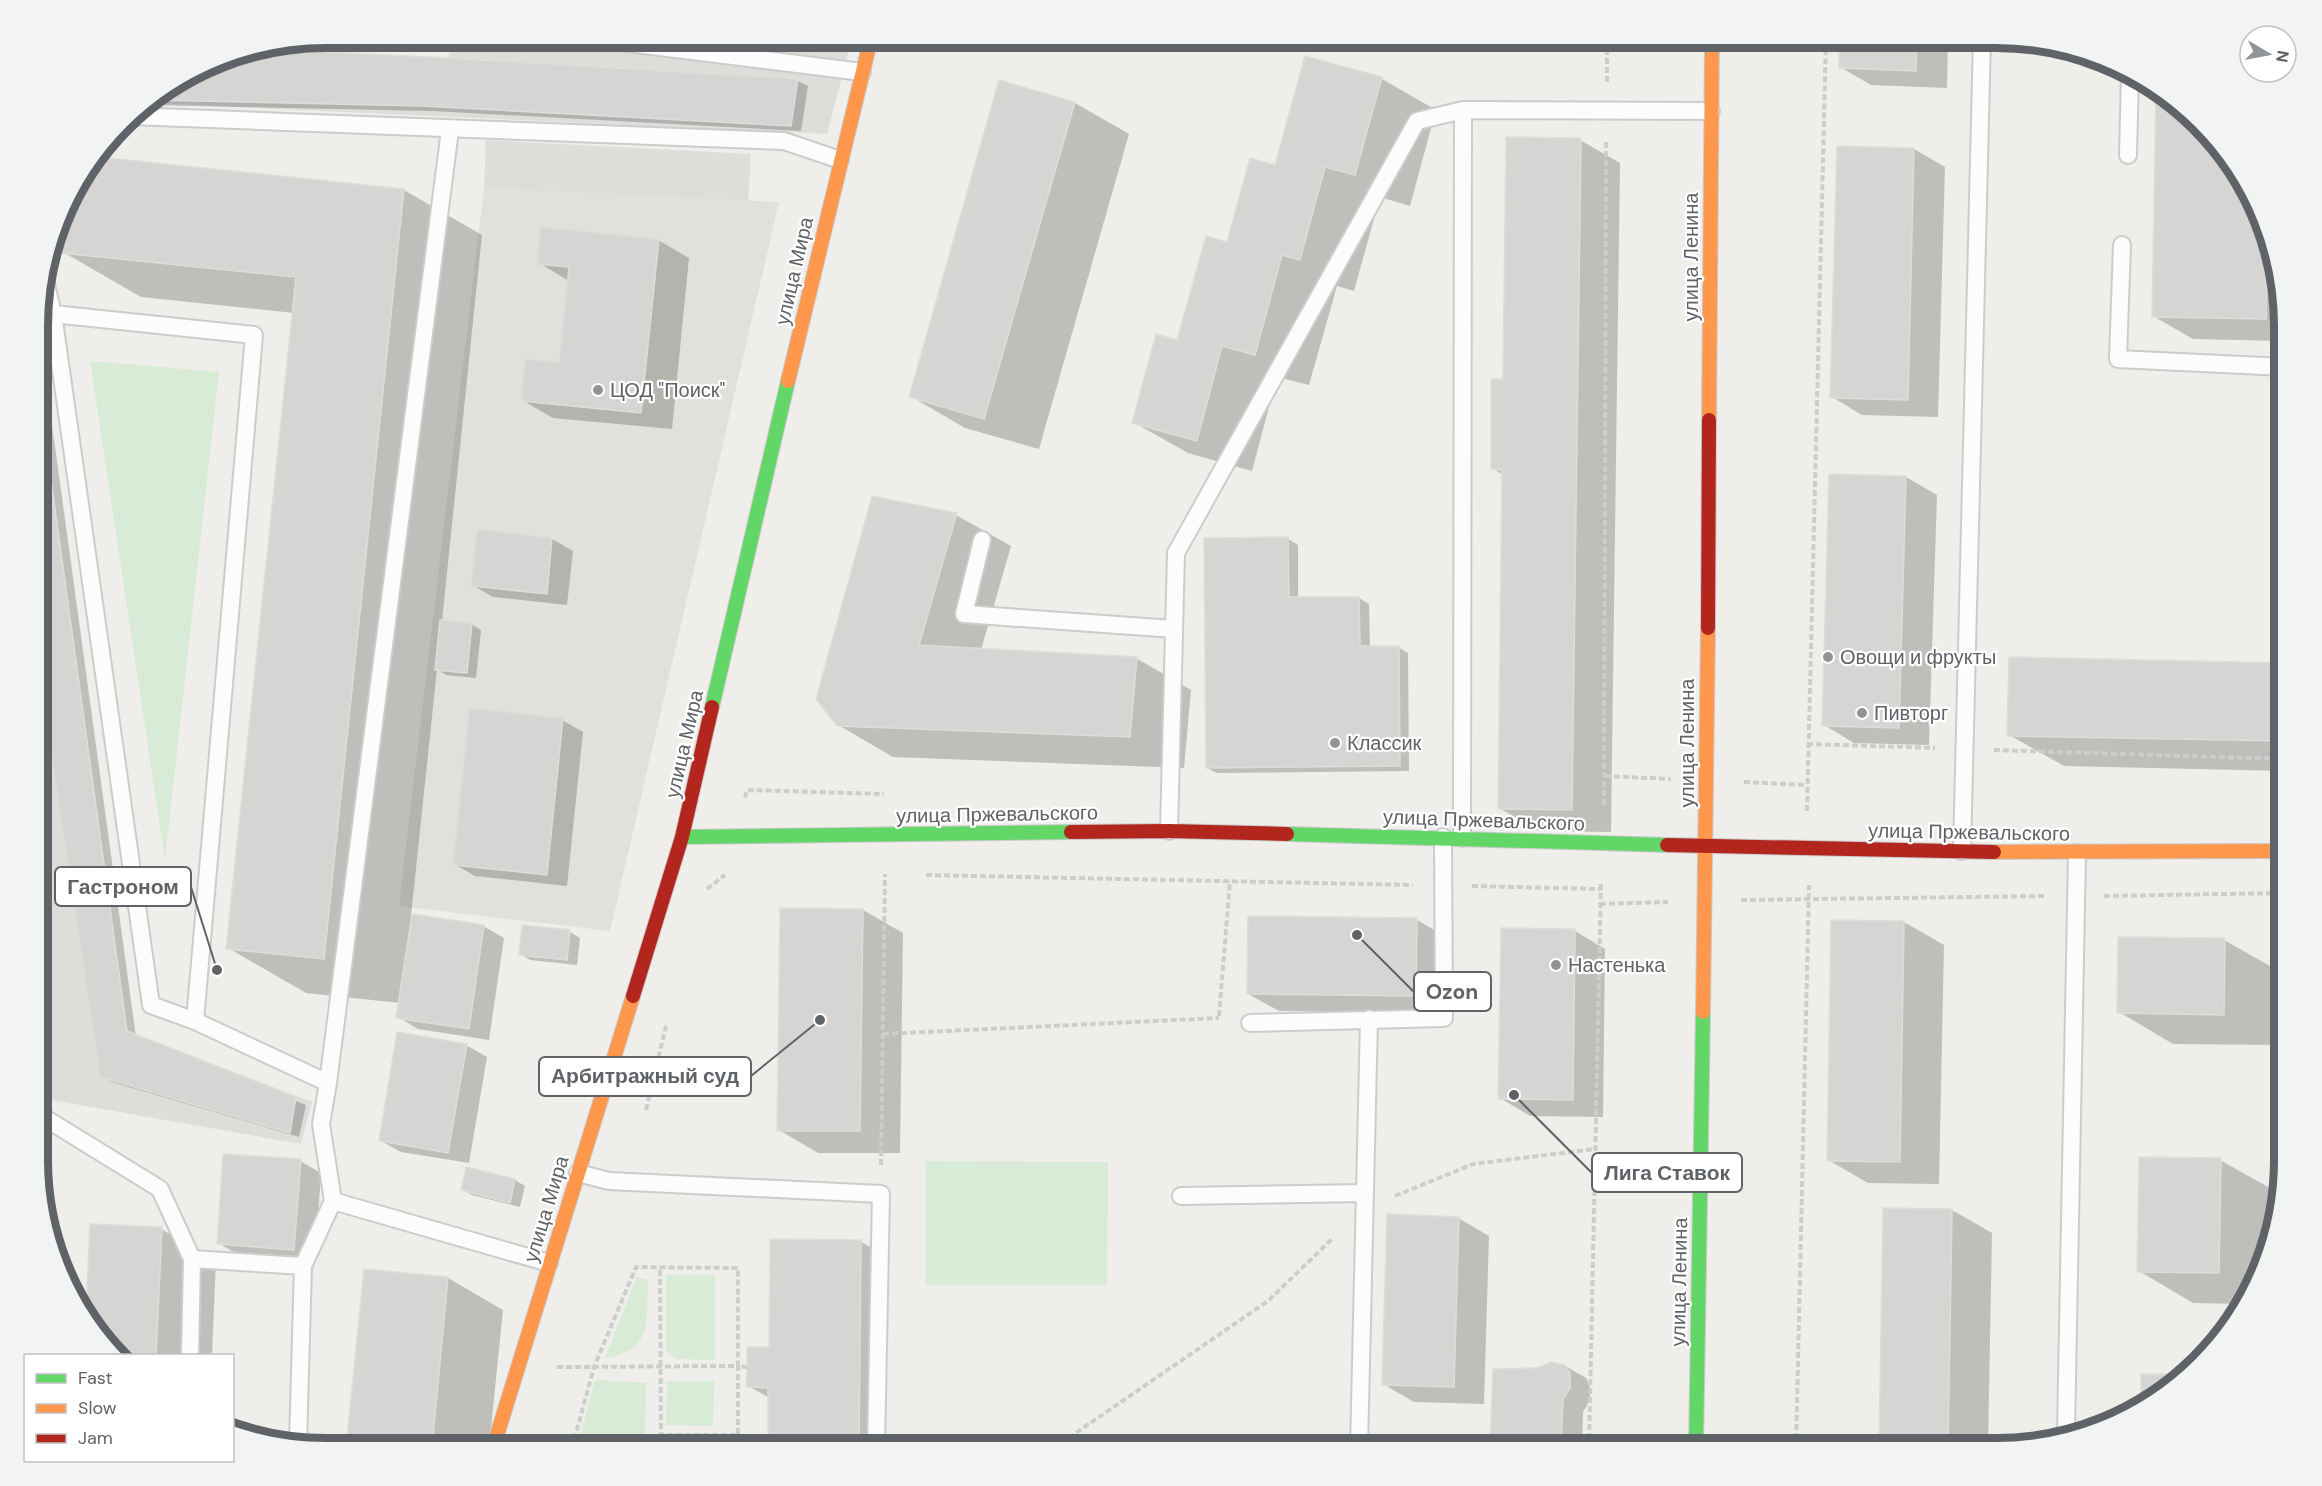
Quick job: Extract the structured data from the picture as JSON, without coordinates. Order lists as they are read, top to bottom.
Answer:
{
  "streets": {
    "street": ["улица Ленина", "улица Мира", "улица Пржевальского"]
  },
  "crossings": [
    ["улица Ленина", "улица Пржевальского"],
    ["улица Мира", "улица Пржевальского"]
  ],
  "places": [
    "ЦОД \"Поиск\"",
    "Овощи и фрукты",
    "Пивторг",
    "Классик",
    "Ozon",
    "Настенька",
    "Гастроном",
    "Арбитражный суд",
    "Лига Ставок"
  ],
  "legend": ["Fast", "Slow", "Jam"],
  "north": "right"
}
